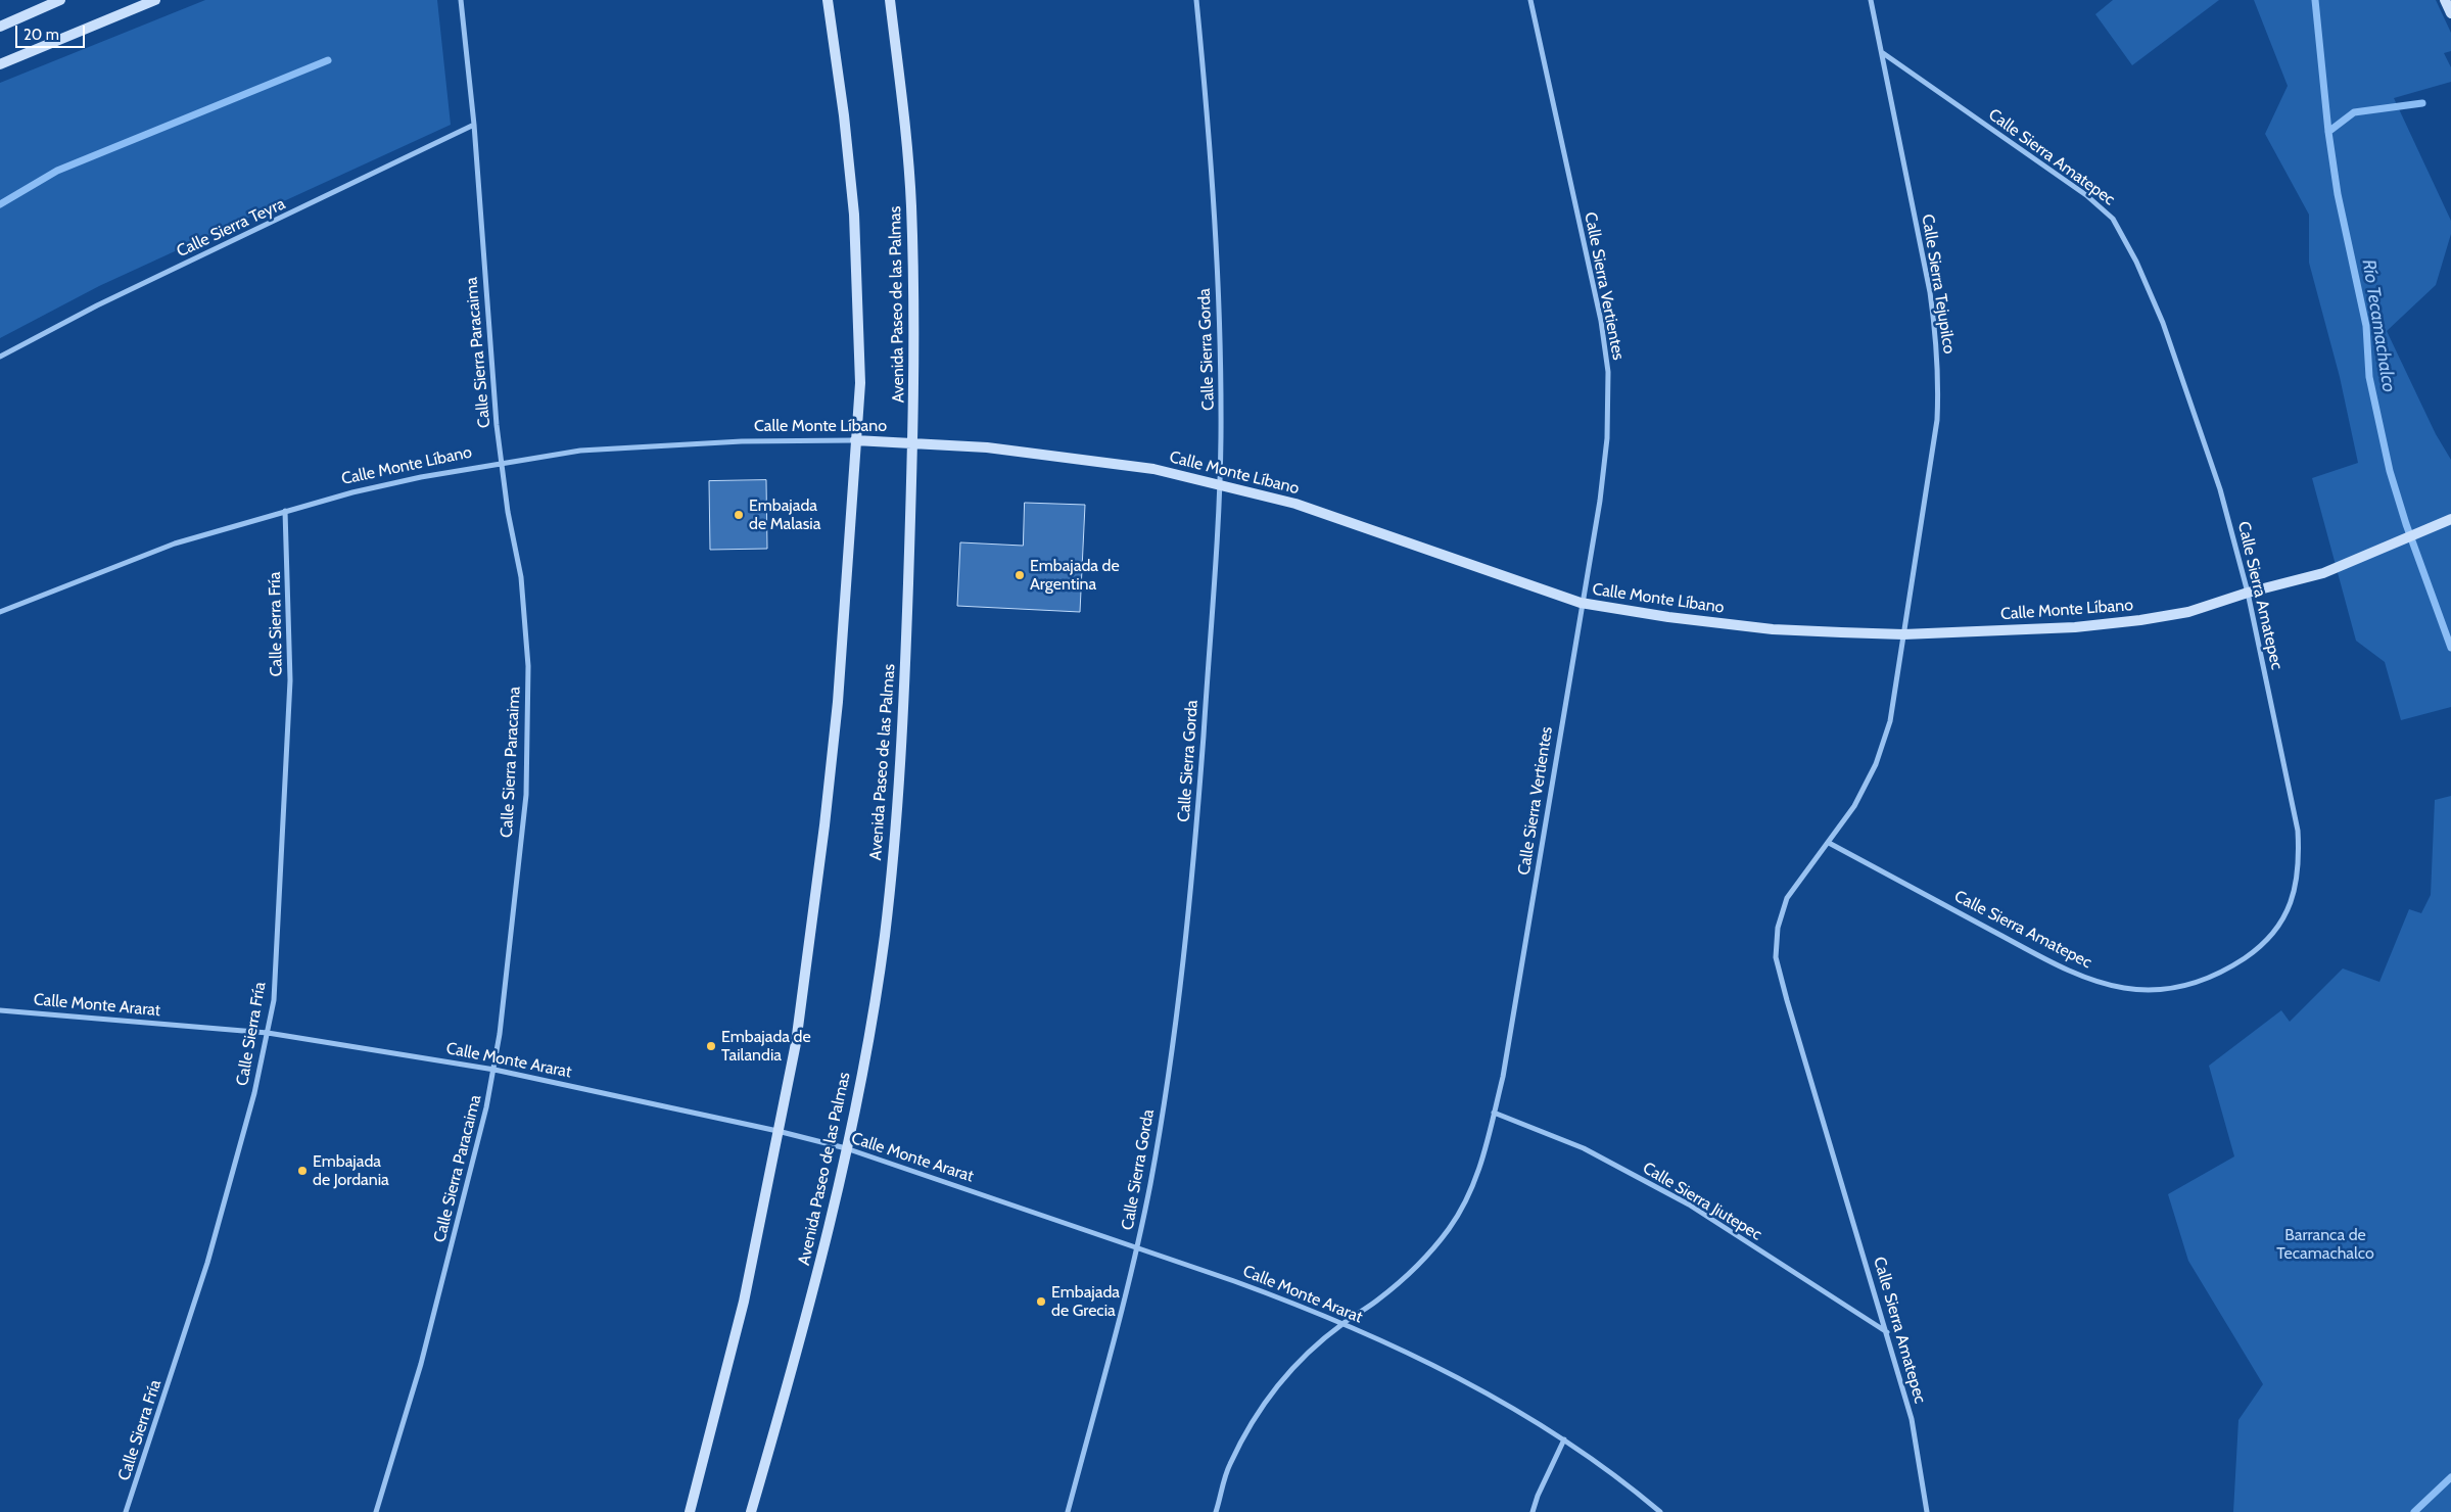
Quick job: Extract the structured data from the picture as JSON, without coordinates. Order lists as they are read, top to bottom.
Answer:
{
  "streets": {
    "main road": ["Avenida Paseo de las Palmas", "Calle Monte Líbano"],
    "street": [
      "Calle Sierra Amatepec",
      "Calle Sierra Teyra",
      "Calle Sierra Tejupilco",
      "Calle Sierra Vertientes",
      "Calle Sierra Gorda",
      "Calle Sierra Paracaima",
      "Calle Sierra Fría",
      "Calle Monte Ararat",
      "Calle Sierra Jiutepec"
    ]
  },
  "crossings": [
    ["Calle Sierra Amatepec", "Calle Sierra Tejupilco"],
    ["Calle Sierra Amatepec", "Calle Monte Líbano"],
    ["Calle Sierra Amatepec", "Calle Sierra Jiutepec"],
    ["Calle Sierra Teyra", "Calle Sierra Paracaima"],
    ["Calle Sierra Tejupilco", "Calle Monte Líbano"],
    ["Calle Sierra Vertientes", "Calle Monte Líbano"],
    ["Calle Sierra Vertientes", "Calle Monte Ararat"],
    ["Calle Sierra Vertientes", "Calle Sierra Jiutepec"],
    ["Avenida Paseo de las Palmas", "Calle Monte Líbano"],
    ["Avenida Paseo de las Palmas", "Calle Monte Ararat"],
    ["Calle Sierra Gorda", "Calle Monte Líbano"],
    ["Calle Sierra Gorda", "Calle Monte Ararat"],
    ["Calle Sierra Paracaima", "Calle Monte Líbano"],
    ["Calle Sierra Paracaima", "Calle Monte Ararat"],
    ["Calle Monte Líbano", "Calle Sierra Fría"],
    ["Calle Sierra Fría", "Calle Monte Ararat"]
  ],
  "water": ["Río Tecamachalco"],
  "parks": ["Barranca de Tecamachalco"],
  "places": [
    "Embajada de Malasia",
    "Embajada de Argentina",
    "Embajada de Tailandia",
    "Embajada de Jordania",
    "Embajada de Grecia"
  ],
  "scale_bar": "20 m"
}
